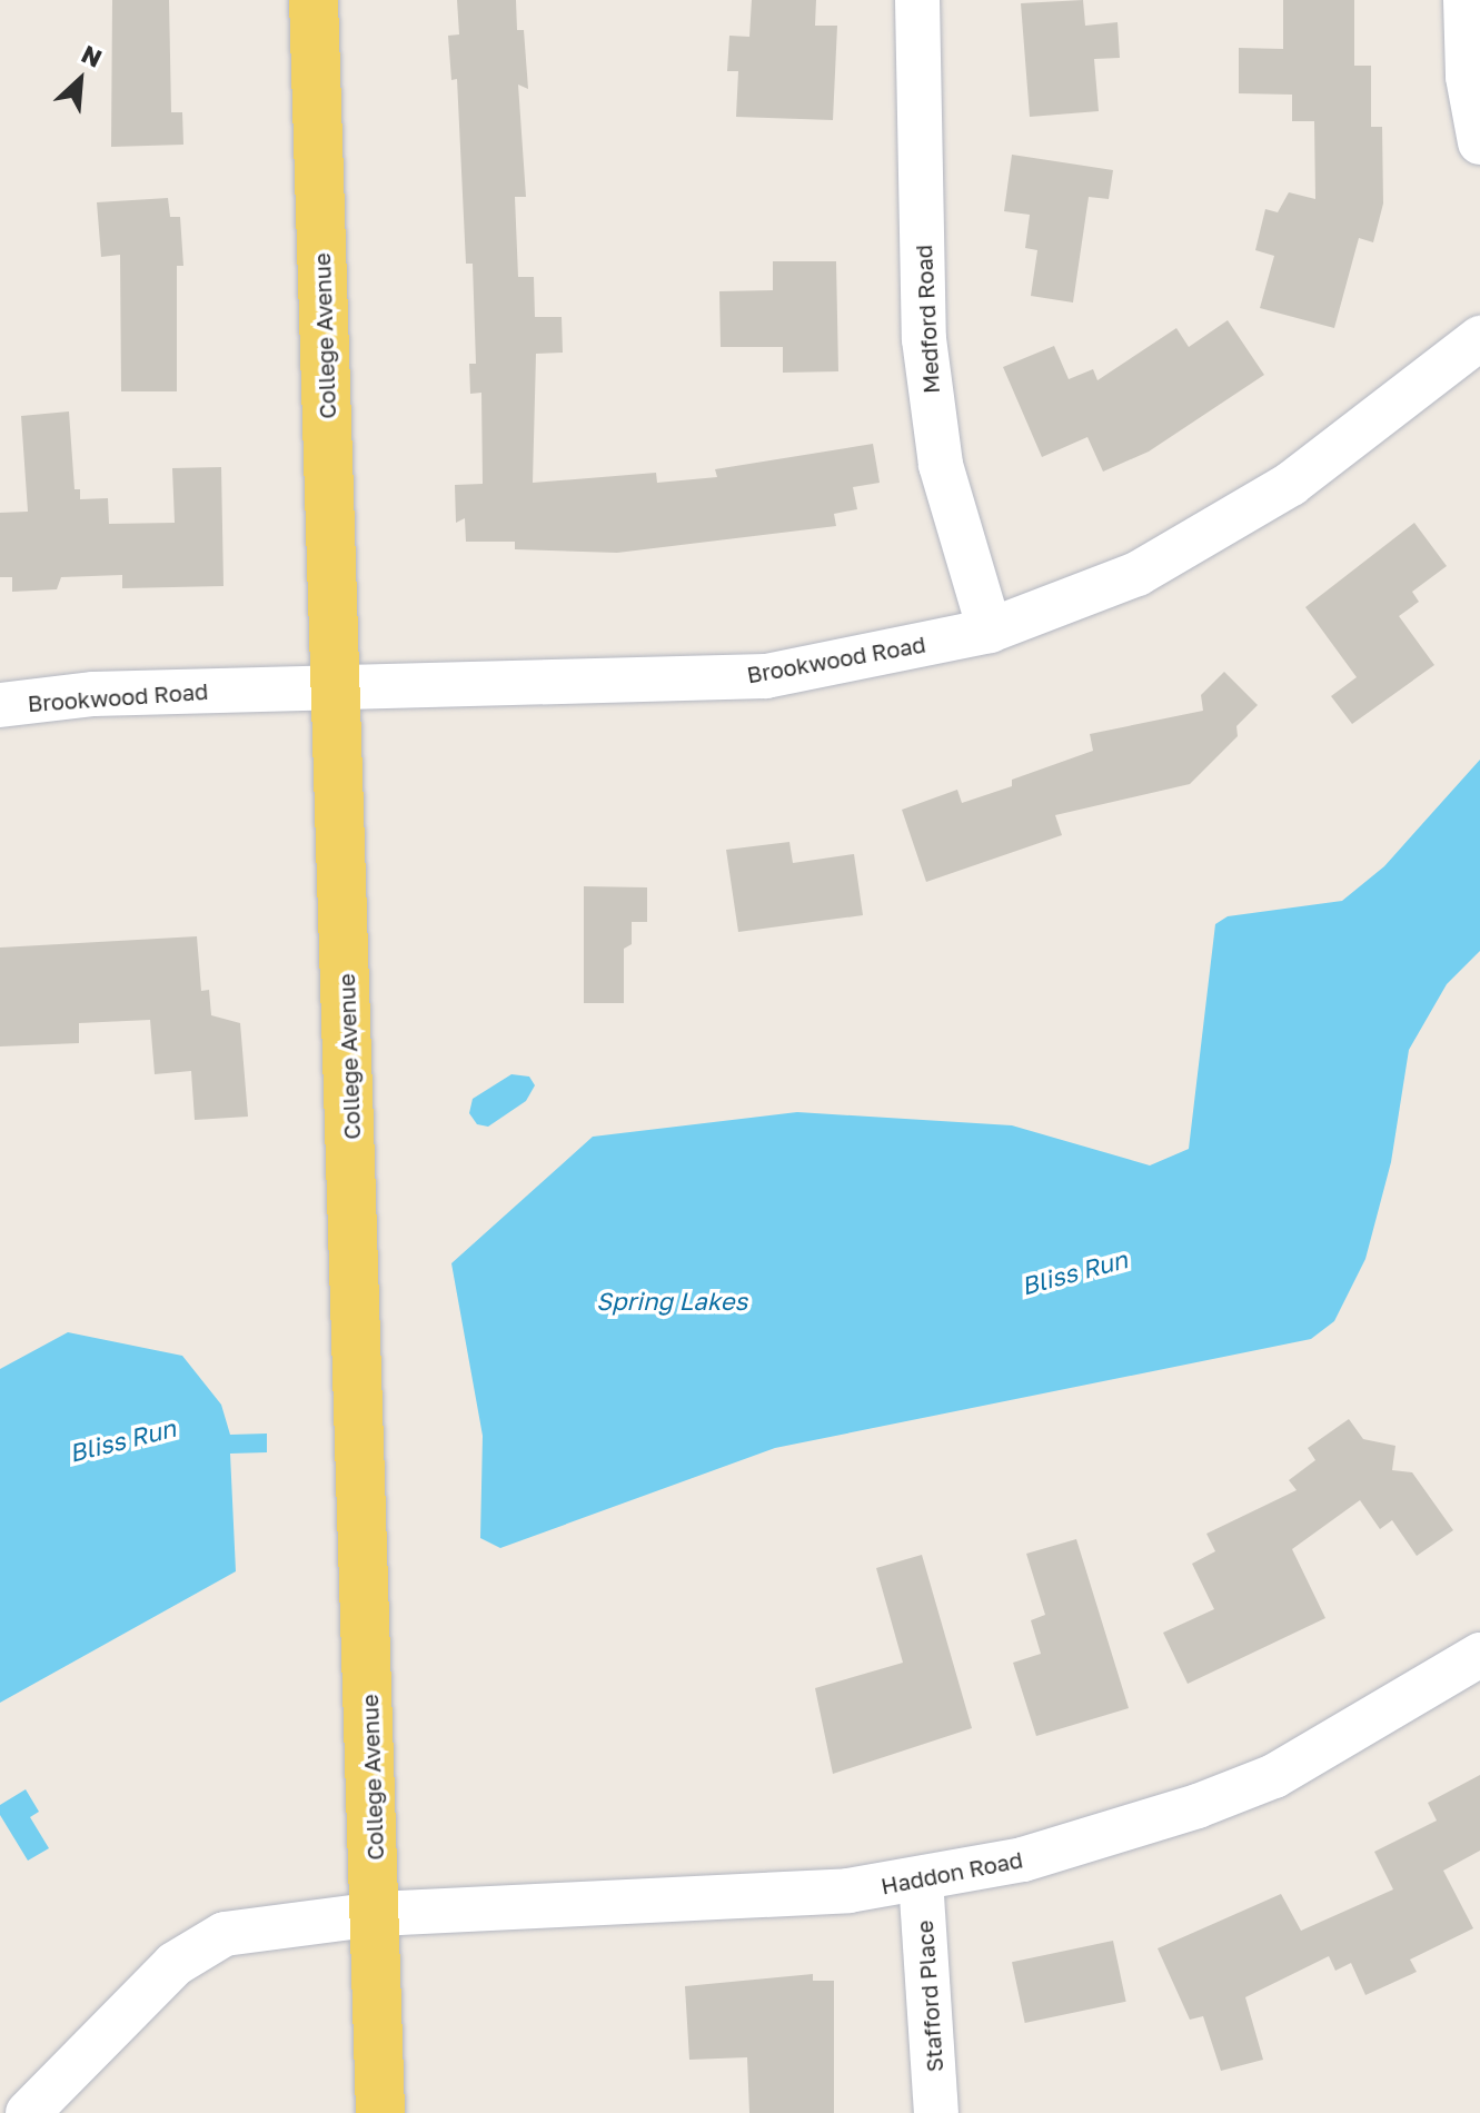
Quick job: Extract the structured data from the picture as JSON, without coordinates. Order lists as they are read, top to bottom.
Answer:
{
  "streets": {
    "main road": ["College Avenue"],
    "street": [
      "Medford Road",
      "Brookwood Road",
      "Haddon Road",
      "Stafford Place"
    ]
  },
  "crossings": [
    ["Medford Road", "Brookwood Road"],
    ["College Avenue", "Brookwood Road"],
    ["College Avenue", "Haddon Road"],
    ["Haddon Road", "Stafford Place"]
  ],
  "water": ["Bliss Run", "Spring Lakes"],
  "north": "top right"
}
